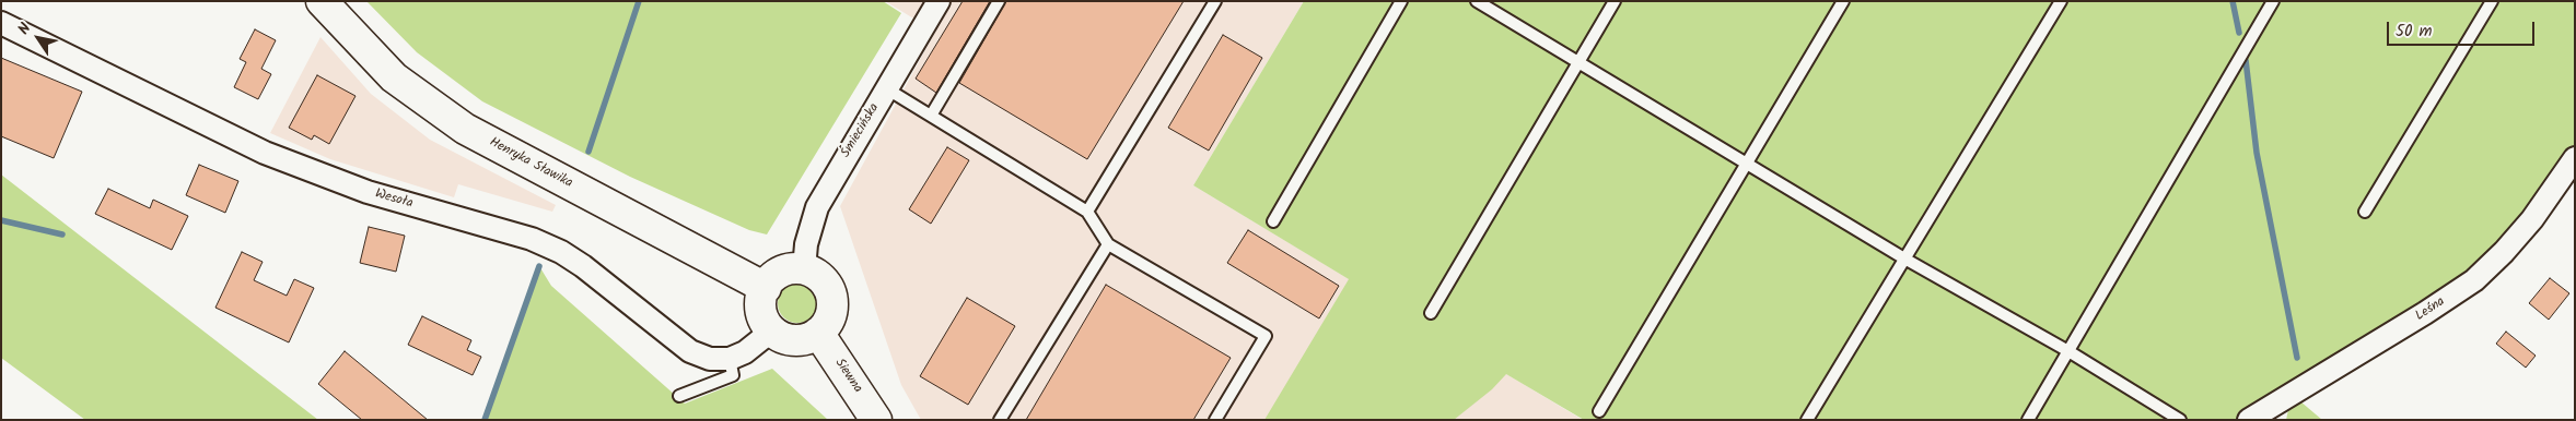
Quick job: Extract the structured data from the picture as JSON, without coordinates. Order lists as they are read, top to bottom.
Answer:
{
  "streets": {
    "main road": ["Henryka Sławika", "Siewna"],
    "street": ["Śmiecińska", "Wesoła", "Leśna"]
  },
  "crossings": [
    ["Śmiecińska", "Henryka Sławika"],
    ["Śmiecińska", "Siewna"],
    ["Henryka Sławika", "Siewna"]
  ],
  "scale_bar": "50 m",
  "north": "top left"
}
